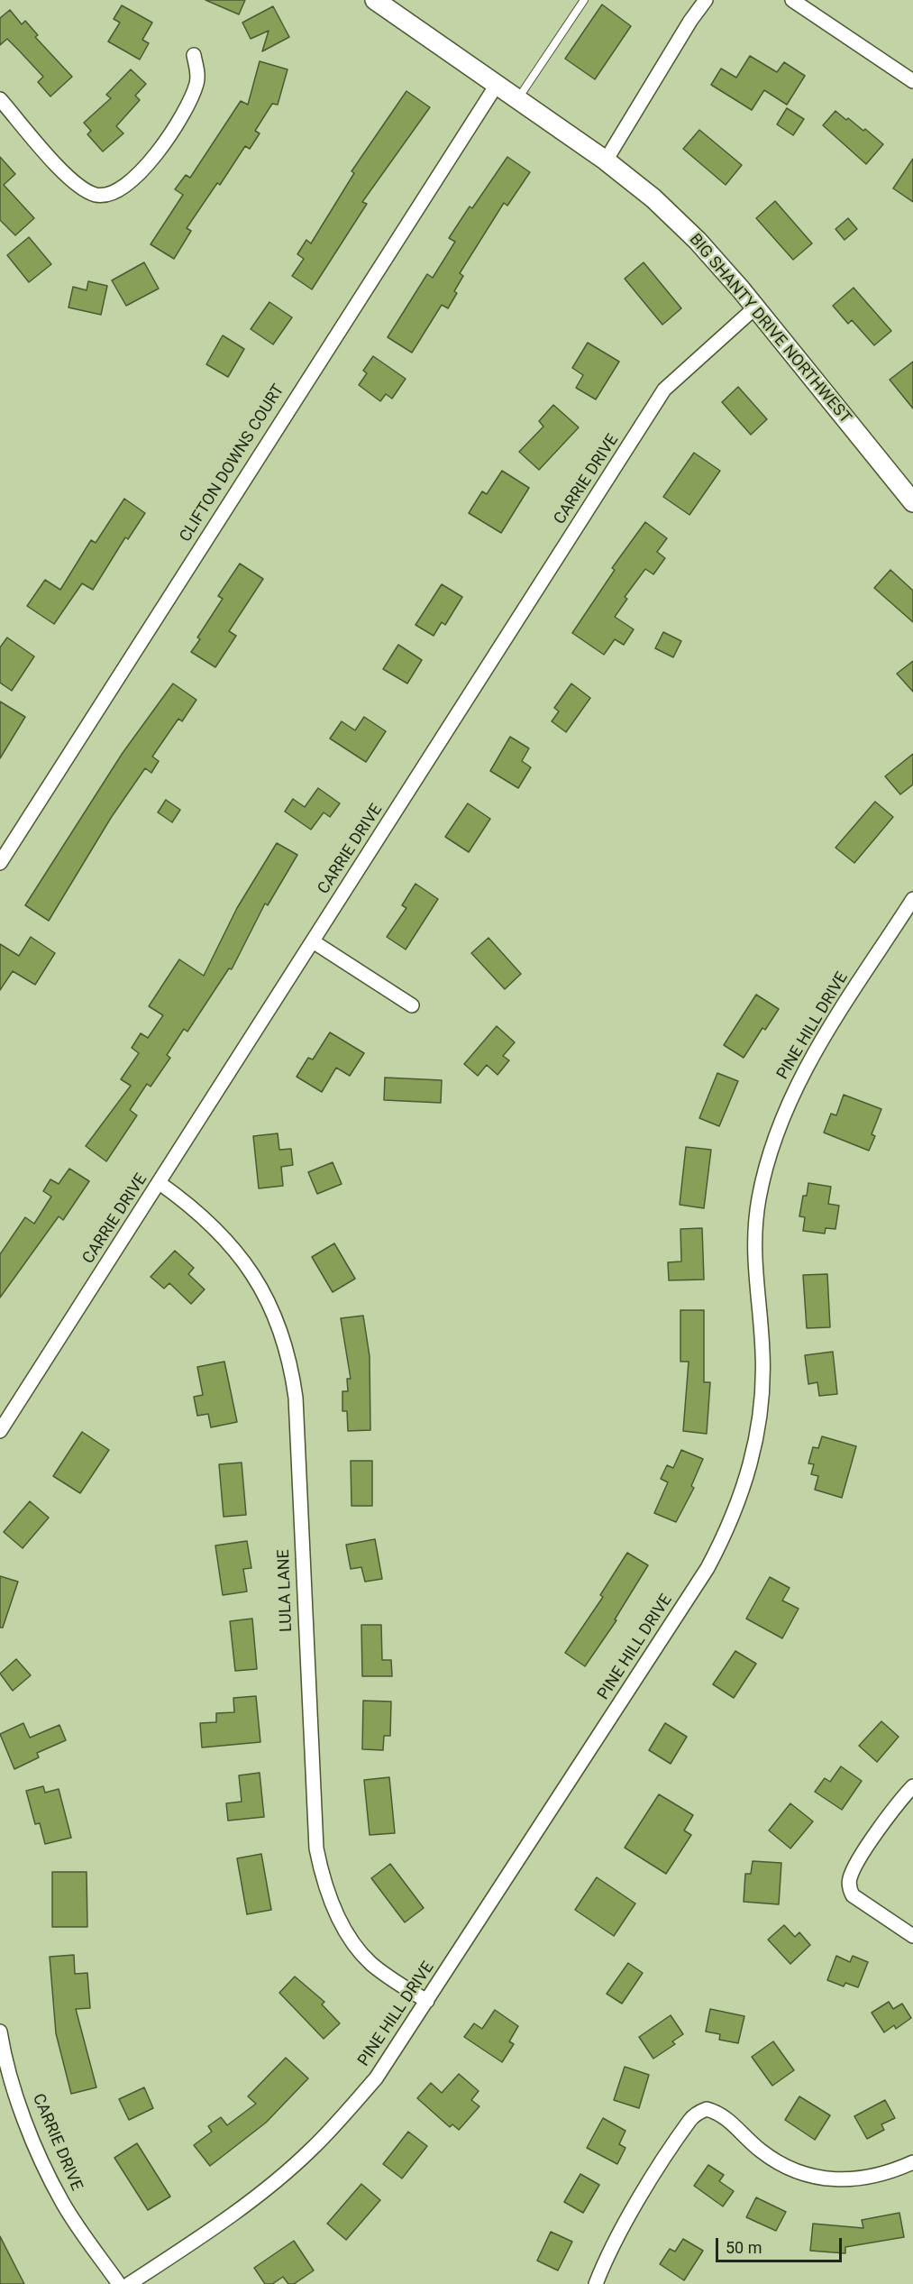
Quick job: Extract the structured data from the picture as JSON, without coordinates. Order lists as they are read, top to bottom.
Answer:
{
  "streets": {
    "street": [
      "BIG SHANTY DRIVE NORTHWEST",
      "CLIFTON DOWNS COURT",
      "CARRIE DRIVE",
      "PINE HILL DRIVE",
      "LULA LANE"
    ]
  },
  "crossings": [
    ["BIG SHANTY DRIVE NORTHWEST", "CLIFTON DOWNS COURT"],
    ["BIG SHANTY DRIVE NORTHWEST", "CARRIE DRIVE"],
    ["CARRIE DRIVE", "LULA LANE"],
    ["PINE HILL DRIVE", "LULA LANE"]
  ],
  "scale_bar": "50 m"
}
